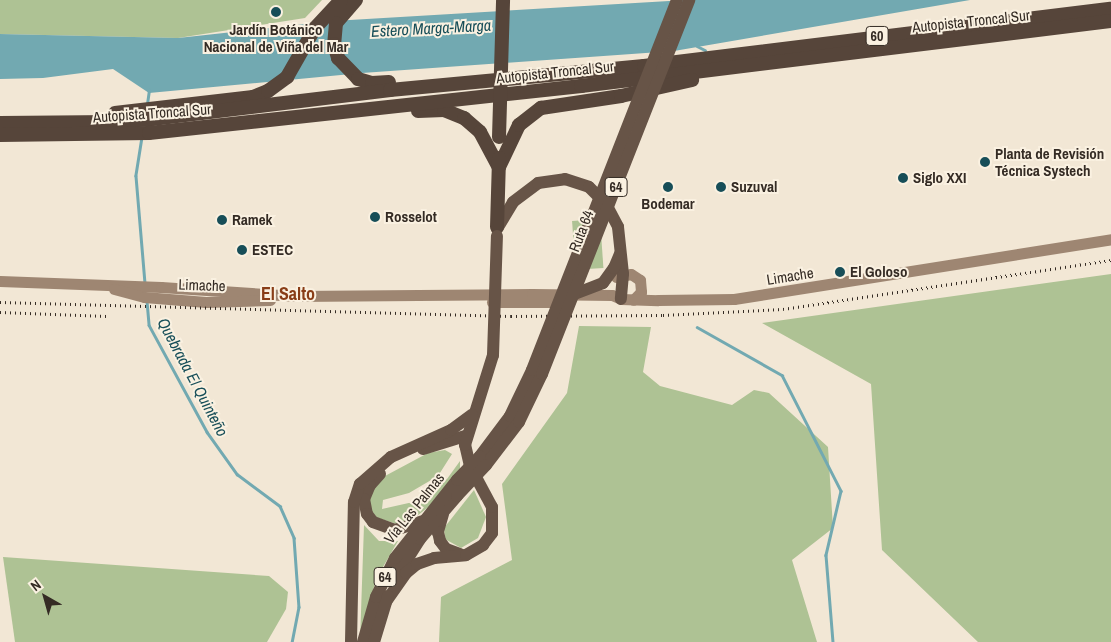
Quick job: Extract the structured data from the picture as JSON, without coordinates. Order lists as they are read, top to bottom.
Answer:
{
  "streets": {
    "highway": [
      "Autopista Troncal Sur",
      "60",
      "64",
      "Ruta 64",
      "Vía Las Palmas"
    ],
    "main road": ["Limache"]
  },
  "crossings": [
    ["Ruta 64", "Vía Las Palmas"]
  ],
  "districts": ["El Salto"],
  "water": ["Estero Marga-Marga", "Quebrada El Quinteño"],
  "places": [
    "Jardín Botánico Nacional de Viña del Mar",
    "Planta de Revisión Técnica Systech",
    "Siglo XXI",
    "Bodemar",
    "Suzuval",
    "Rosselot",
    "Ramek",
    "ESTEC",
    "El Goloso"
  ],
  "north": "top left"
}
